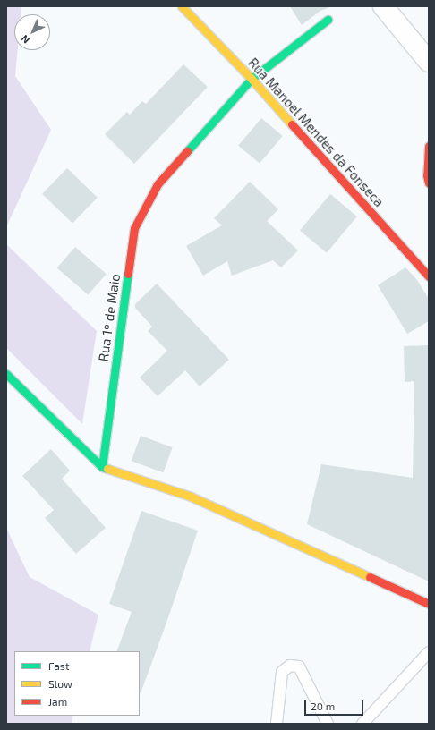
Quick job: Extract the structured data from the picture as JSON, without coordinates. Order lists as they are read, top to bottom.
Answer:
{
  "streets": {
    "street": ["Rua Manoel Mendes da Fonseca", "Rua 1º de Maio"]
  },
  "crossings": [
    ["Rua Manoel Mendes da Fonseca", "Rua 1º de Maio"]
  ],
  "legend": ["Fast", "Slow", "Jam"],
  "scale_bar": "20 m",
  "north": "bottom left"
}
